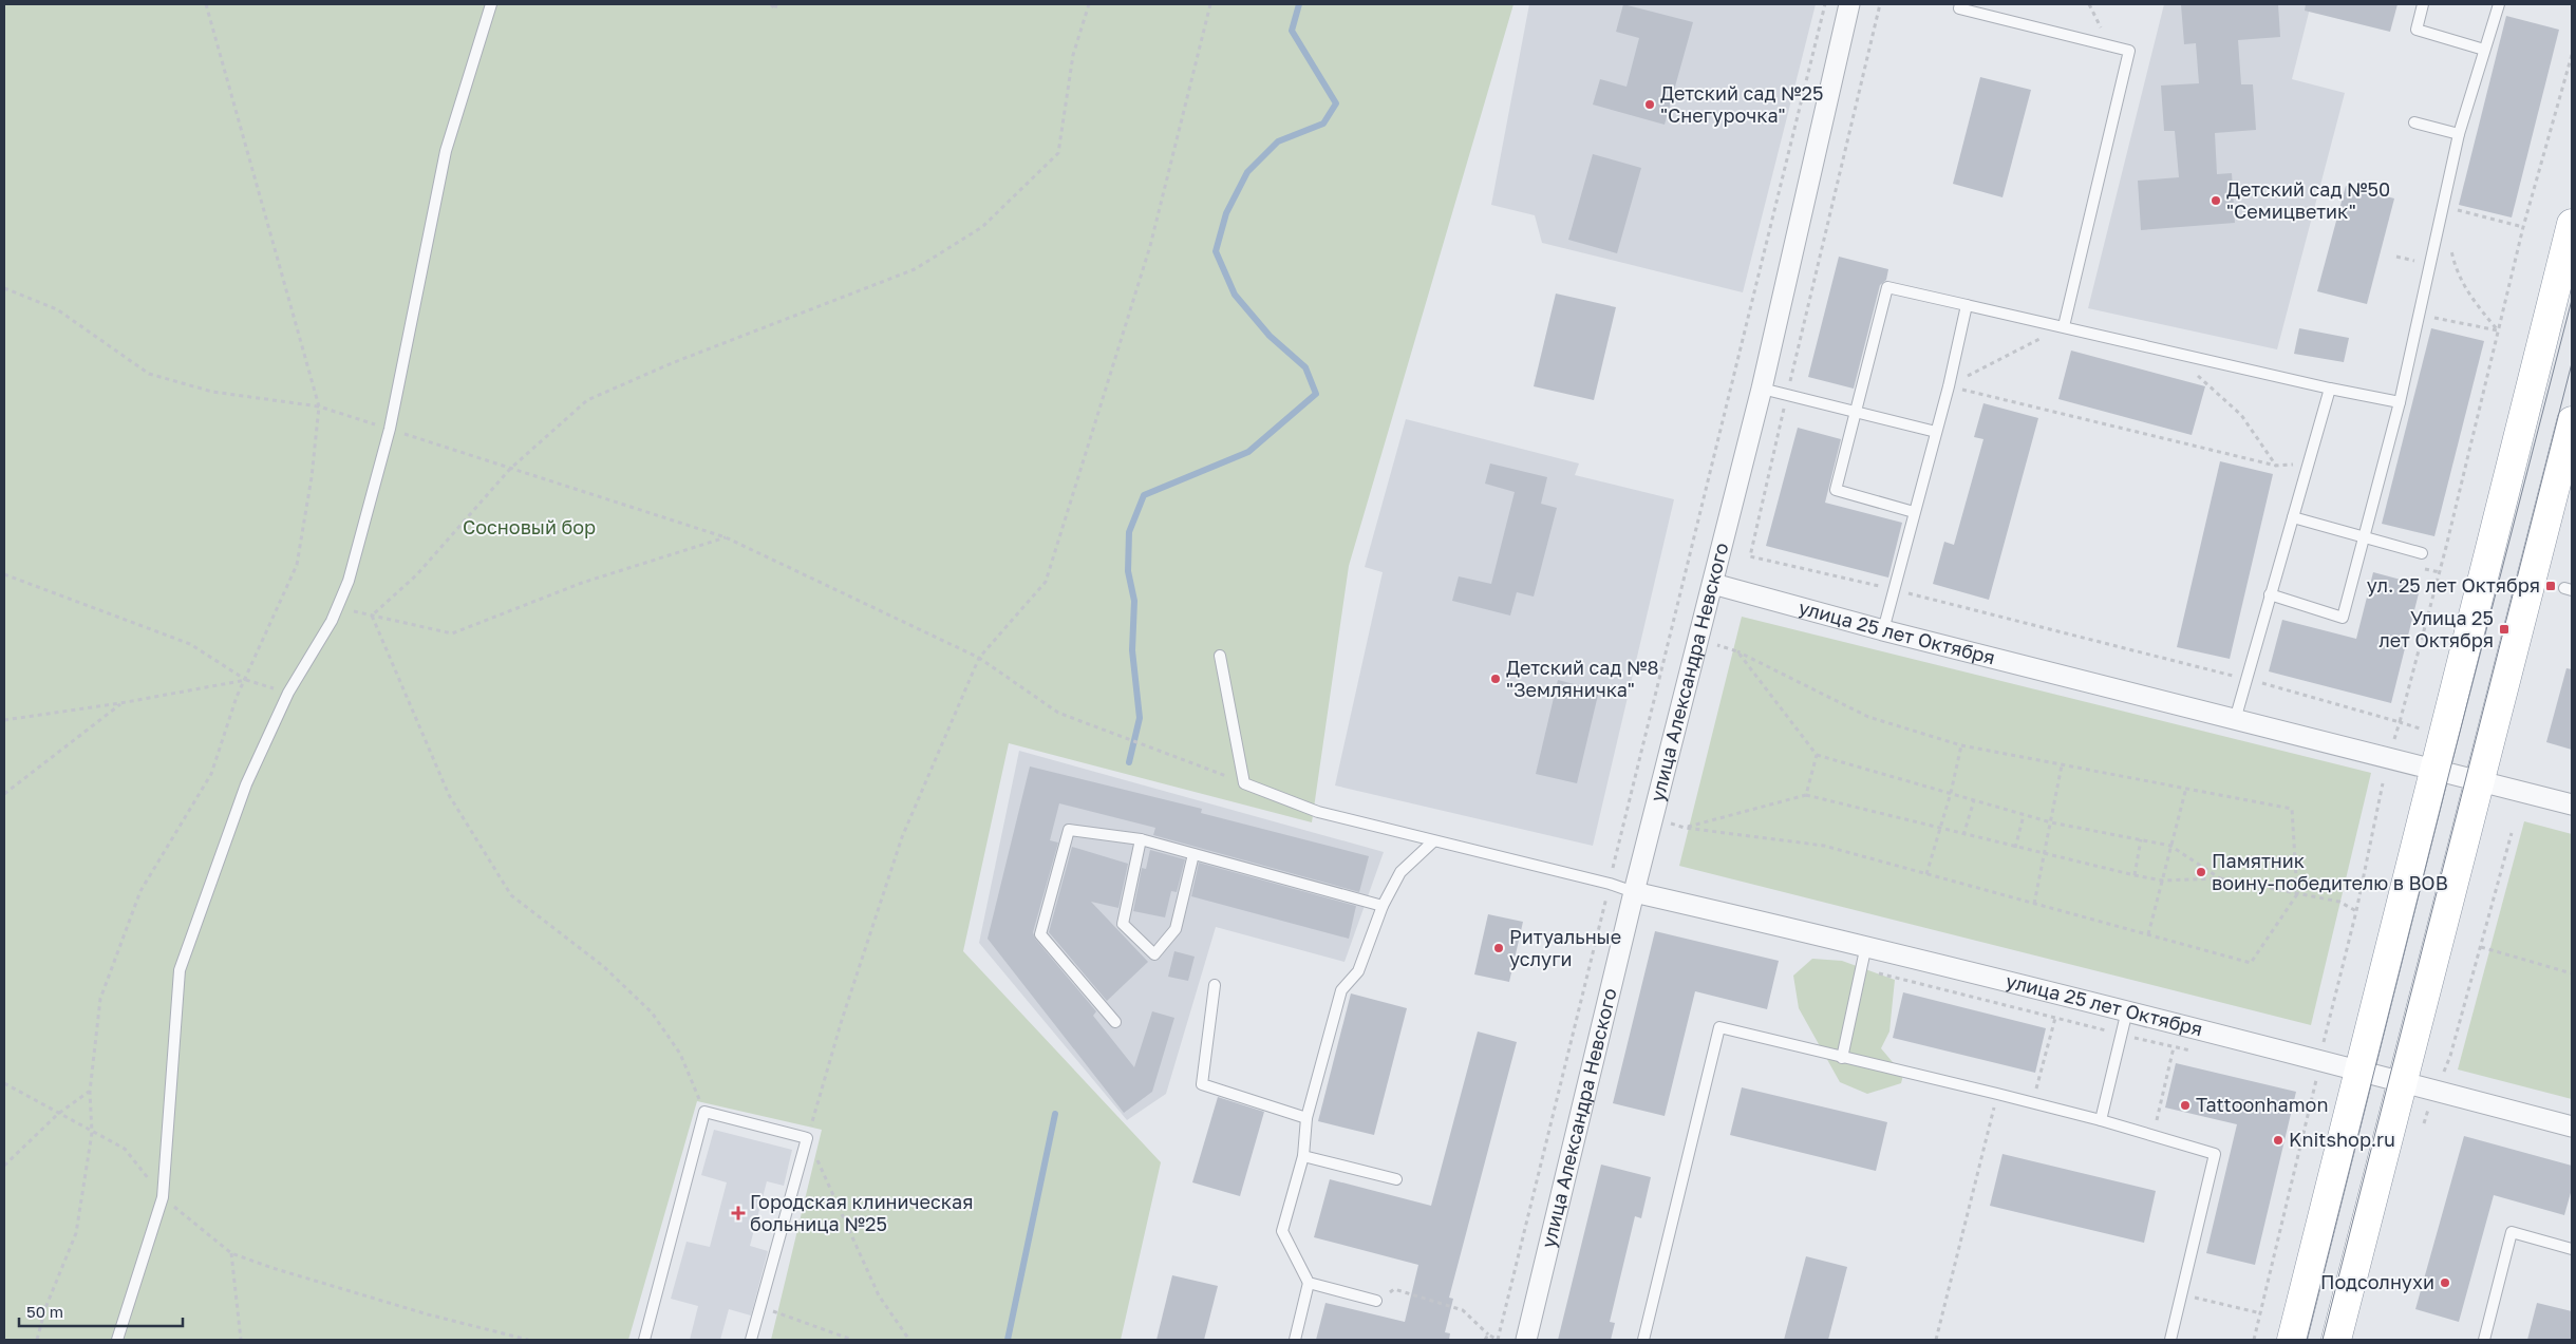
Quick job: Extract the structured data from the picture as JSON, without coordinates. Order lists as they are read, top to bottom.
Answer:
{
  "streets": {
    "street": ["улица 25 лет Октября", "улица Александра Невского"]
  },
  "crossings": [
    ["улица 25 лет Октября", "улица Александра Невского"]
  ],
  "parks": ["Сосновый бор"],
  "places": {
    "other": [
      "Детский сад №25 \"Снегурочка\"",
      "Детский сад №50 \"Семицветик\"",
      "Детский сад №8 \"Земляничка\"",
      "Памятник воину-победителю в ВОВ",
      "Ритуальные услуги",
      "Tattoonhamon",
      "Knitshop.ru",
      "Подсолнухи"
    ],
    "transit": ["ул. 25 лет Октября", "Улица 25 лет Октября"],
    "health": ["Городская клиническая больница №25"]
  },
  "scale_bar": "50 m"
}
